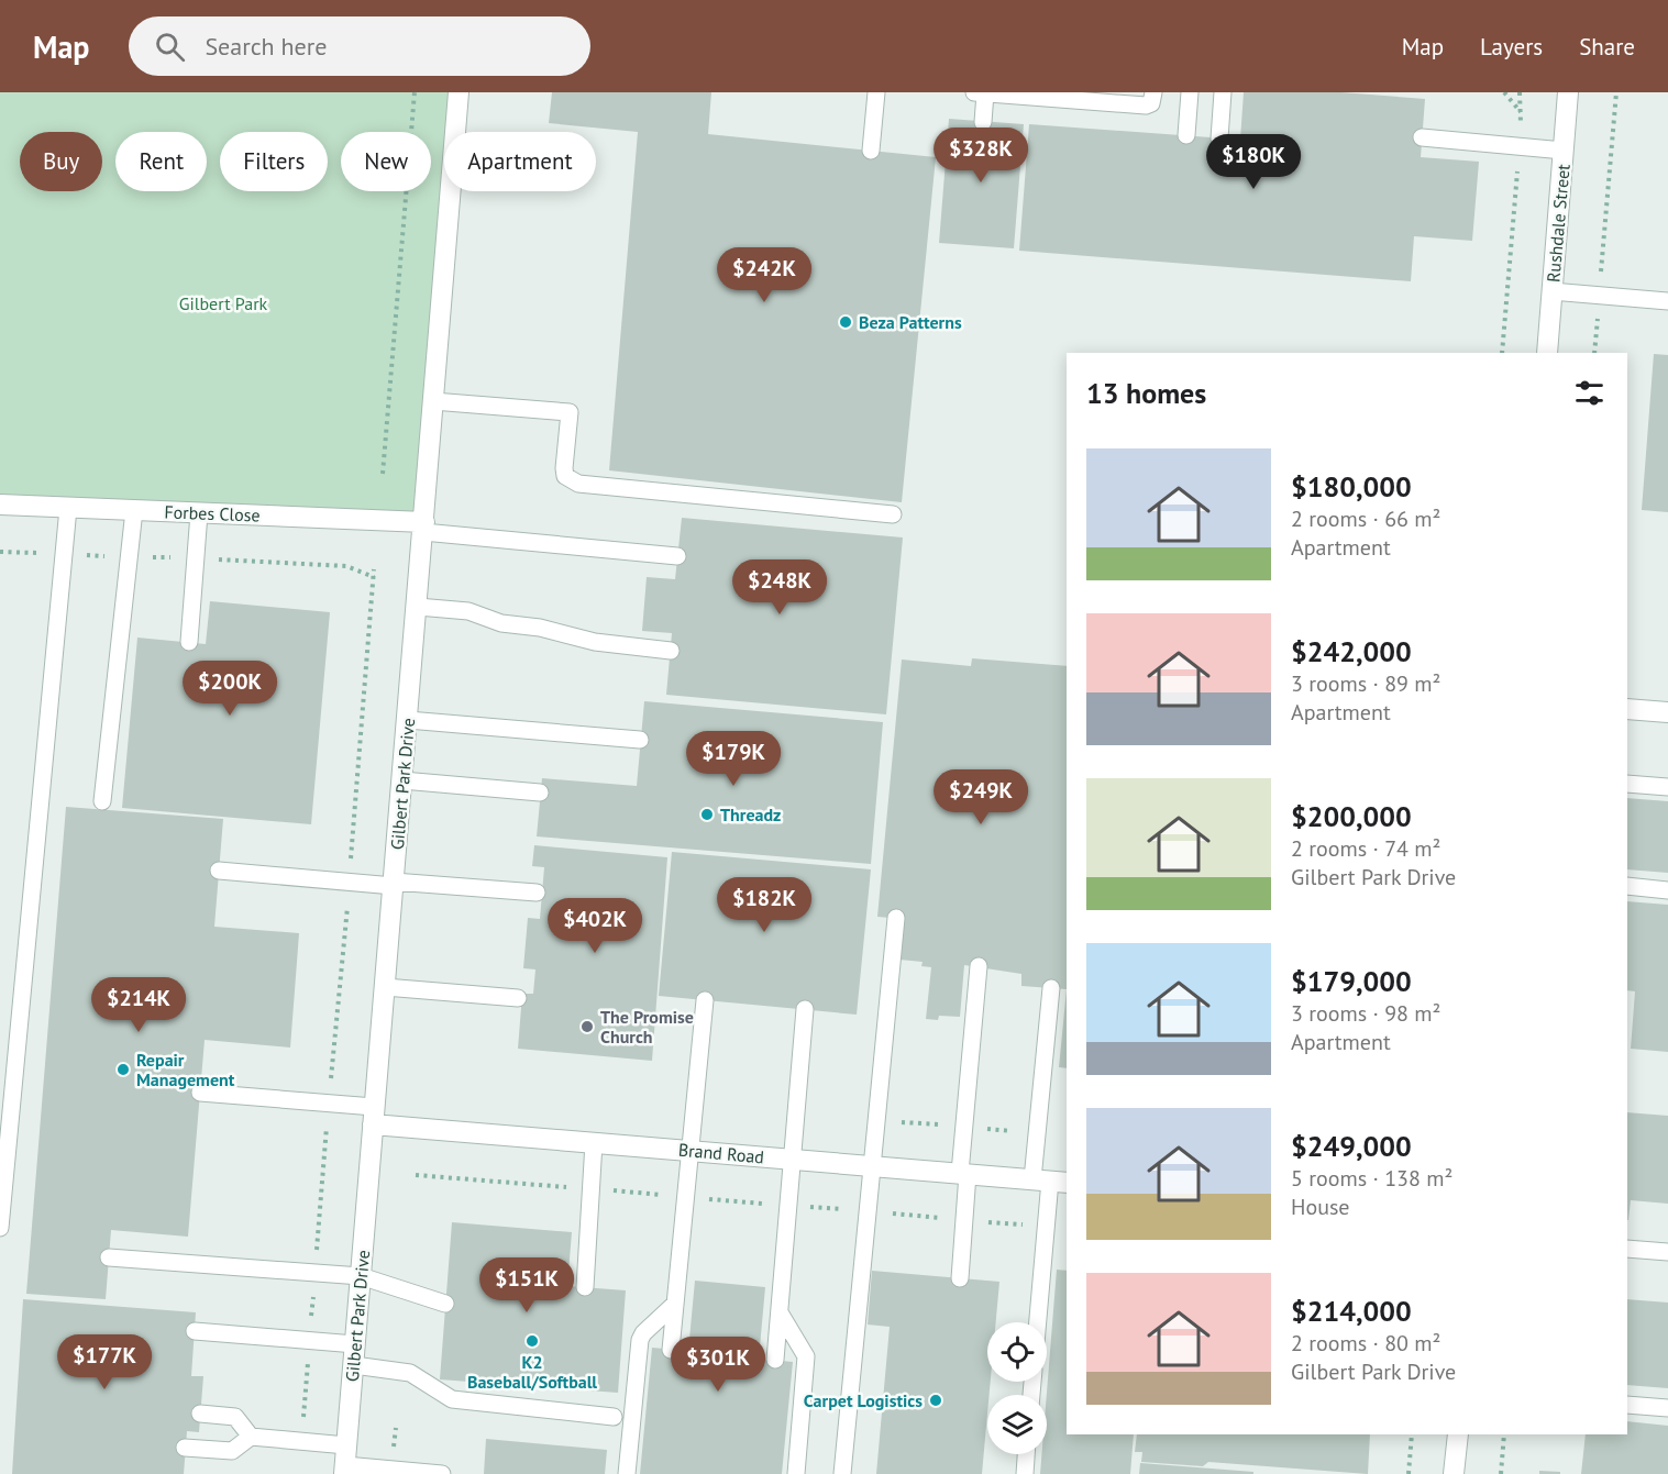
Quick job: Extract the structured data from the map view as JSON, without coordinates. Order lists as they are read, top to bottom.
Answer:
{
  "streets": {
    "street": [
      "Rushdale Street",
      "Forbes Close",
      "Gilbert Park Drive",
      "Brand Road"
    ]
  },
  "crossings": [
    ["Forbes Close", "Gilbert Park Drive"],
    ["Gilbert Park Drive", "Brand Road"]
  ],
  "parks": ["Gilbert Park"],
  "places": [
    "Beza Patterns",
    "Threadz",
    "The Promise Church",
    "Repair Management",
    "K2 Baseball/Softball",
    "Carpet Logistics"
  ],
  "page": {
    "header": "Map",
    "search": "Search here",
    "nav": ["Map", "Layers", "Share"],
    "price": [
      "$328K",
      "$180K",
      "$242K",
      "$248K",
      "$200K",
      "$179K",
      "$249K",
      "$182K",
      "$402K",
      "$214K",
      "$151K",
      "$177K",
      "$301K"
    ],
    "chip": [
      "Buy",
      "Rent",
      "Filters",
      "New",
      "Apartment"
    ],
    "heading": "13 homes",
    "list": [
      {
        "name": "$180,000",
        "note": "2 rooms · 66 m² · Apartment"
      },
      {
        "name": "$242,000",
        "note": "3 rooms · 89 m² · Apartment"
      },
      {
        "name": "$200,000",
        "note": "2 rooms · 74 m² · Gilbert Park Drive"
      },
      {
        "name": "$179,000",
        "note": "3 rooms · 98 m² · Apartment"
      },
      {
        "name": "$249,000",
        "note": "5 rooms · 138 m² · House"
      },
      {
        "name": "$214,000",
        "note": "2 rooms · 80 m² · Gilbert Park Drive"
      }
    ]
  }
}
